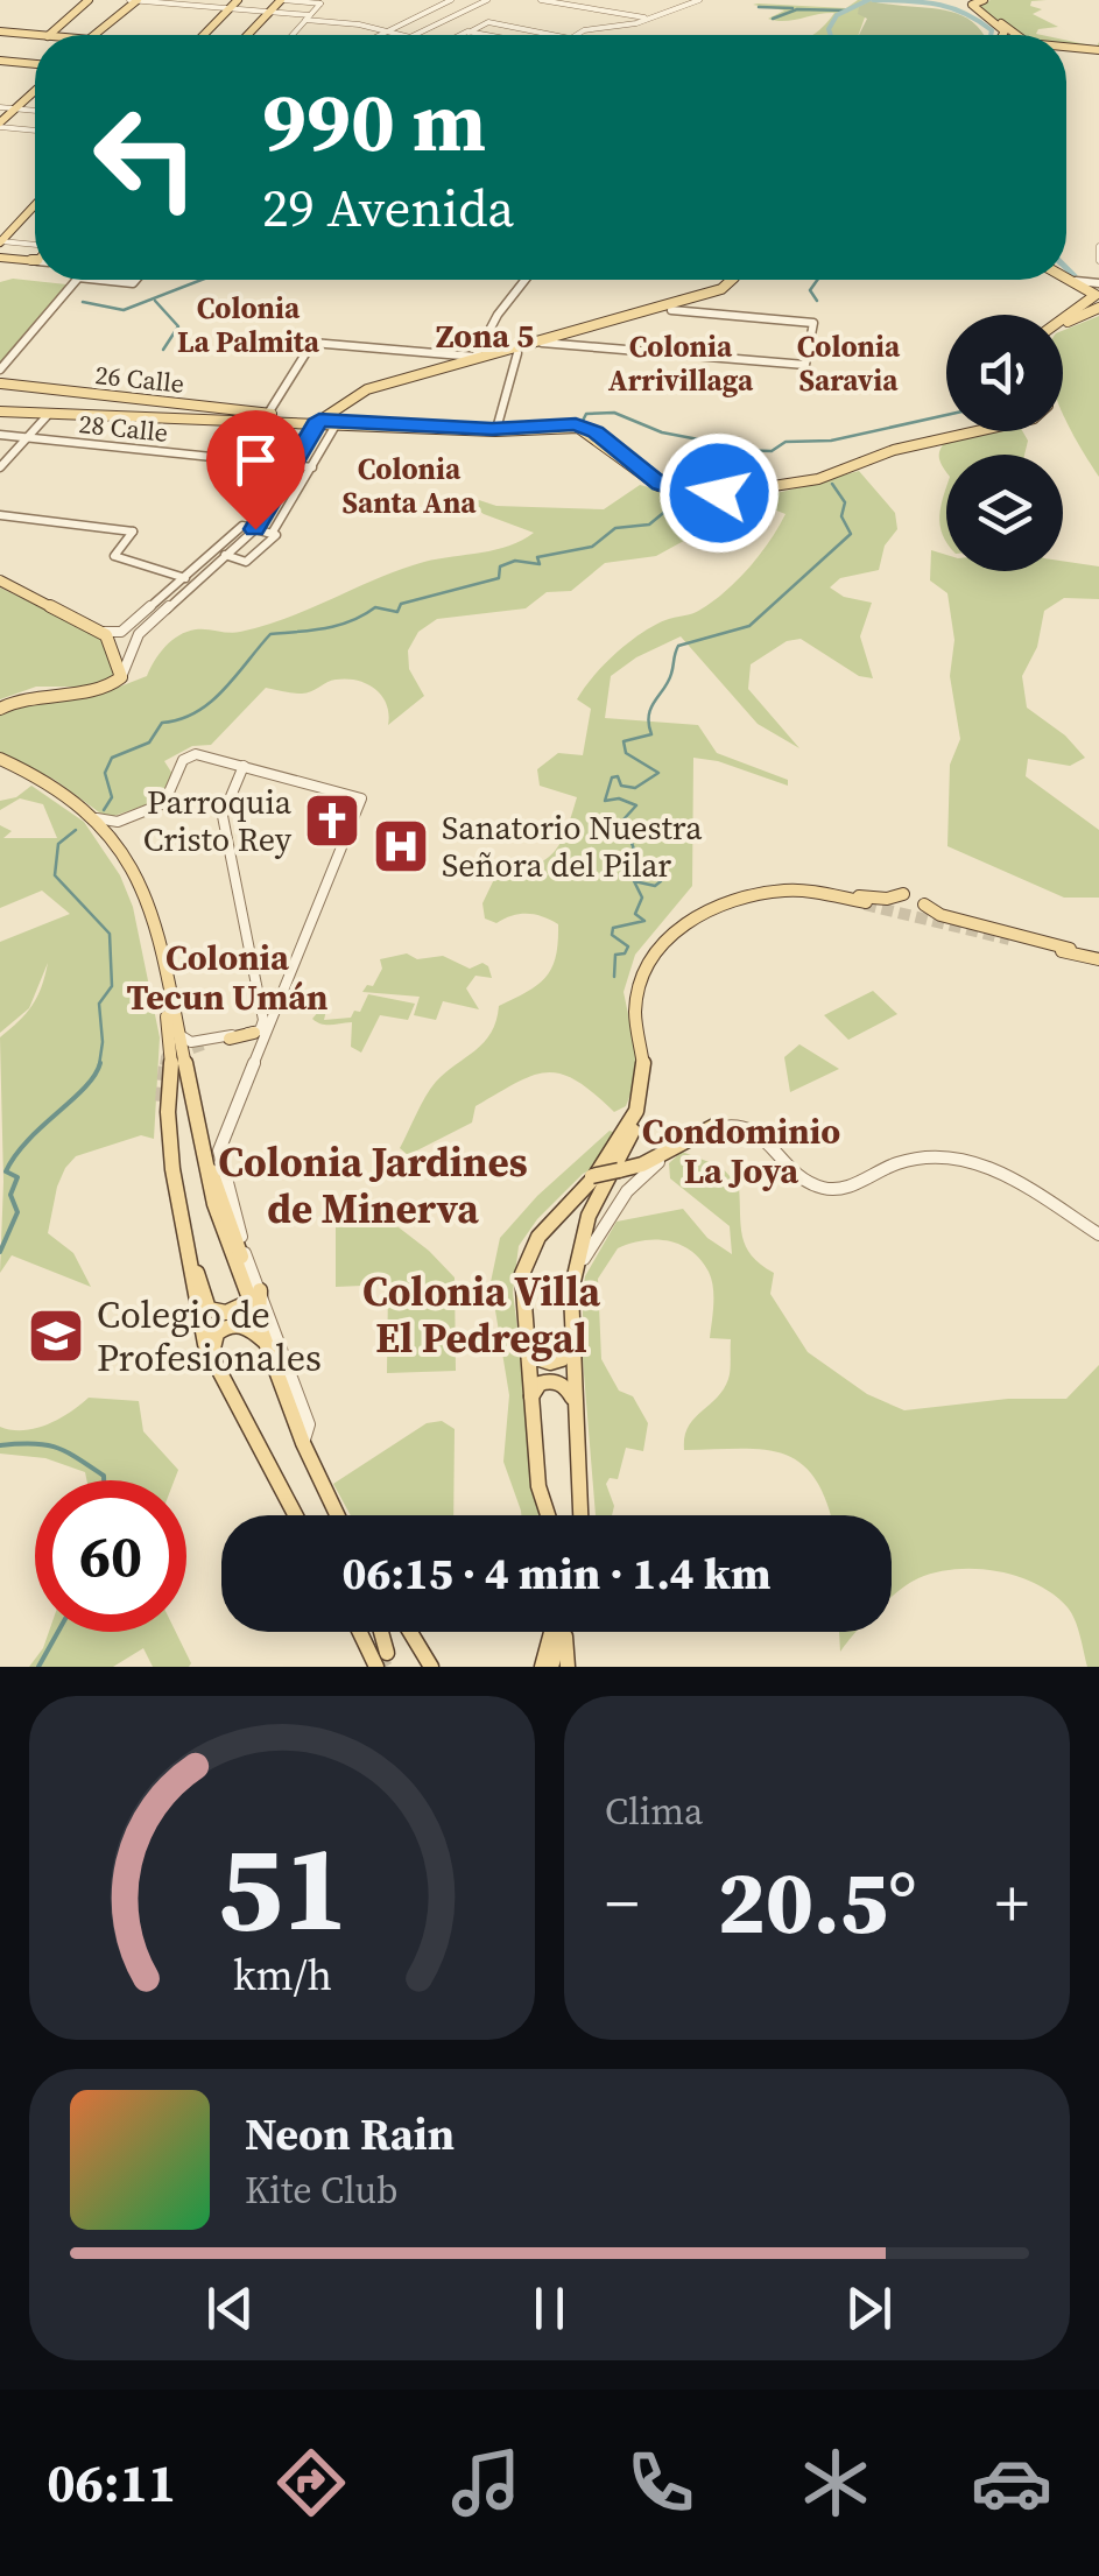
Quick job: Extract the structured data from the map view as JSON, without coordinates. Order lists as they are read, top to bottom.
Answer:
{
  "streets": {
    "main road": ["26 Calle"],
    "street": ["28 Calle"]
  },
  "districts": [
    "Colonia La Palmita",
    "Zona 5",
    "Colonia Arrivillaga",
    "Colonia Saravia",
    "Colonia Santa Ana",
    "Colonia Tecun Umán",
    "Condominio La Joya",
    "Colonia Jardines de Minerva",
    "Colonia Villa El Pedregal"
  ],
  "places": {
    "church": ["Parroquia Cristo Rey"],
    "hospital": ["Sanatorio Nuestra Señora del Pilar"],
    "school or university": ["Colegio de Profesionales"]
  },
  "page": {
    "turn": ["990 m", "29 Avenida"],
    "limit": "60",
    "trip": "06:15 · 4 min · 1.4 km",
    "tile": "Clima",
    "heat": ["−", "20.5°", "+"],
    "song": ["Neon Rain", "Kite Club"],
    "tabs": "06:11",
    "gauge": ["51", "km/h"]
  }
}
